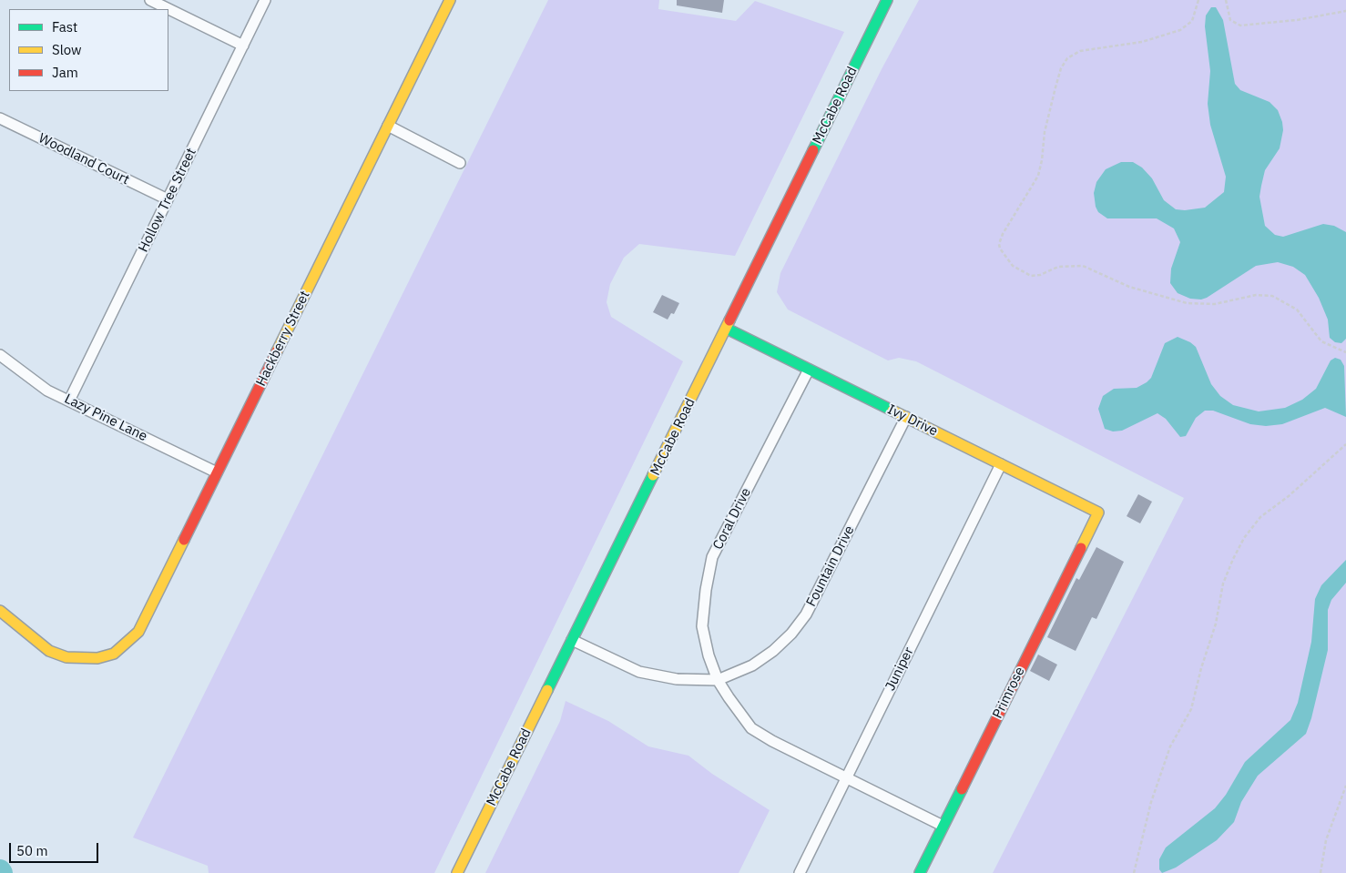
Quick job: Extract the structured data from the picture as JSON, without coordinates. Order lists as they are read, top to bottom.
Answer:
{
  "streets": {
    "street": [
      "McCabe Road",
      "Woodland Court",
      "Hollow Tree Street",
      "Hackberry Street",
      "Lazy Pine Lane",
      "Ivy Drive",
      "Coral Drive",
      "Fountain Drive",
      "Juniper",
      "Primrose"
    ]
  },
  "crossings": [
    ["McCabe Road", "Ivy Drive"],
    ["Woodland Court", "Hollow Tree Street"],
    ["Hollow Tree Street", "Lazy Pine Lane"],
    ["Hackberry Street", "Lazy Pine Lane"],
    ["Ivy Drive", "Coral Drive"],
    ["Ivy Drive", "Fountain Drive"],
    ["Ivy Drive", "Juniper"],
    ["Ivy Drive", "Primrose"],
    ["Coral Drive", "Fountain Drive"],
    ["Coral Drive", "Juniper"],
    ["Coral Drive", "Primrose"]
  ],
  "legend": ["Fast", "Slow", "Jam"],
  "scale_bar": "50 m"
}
